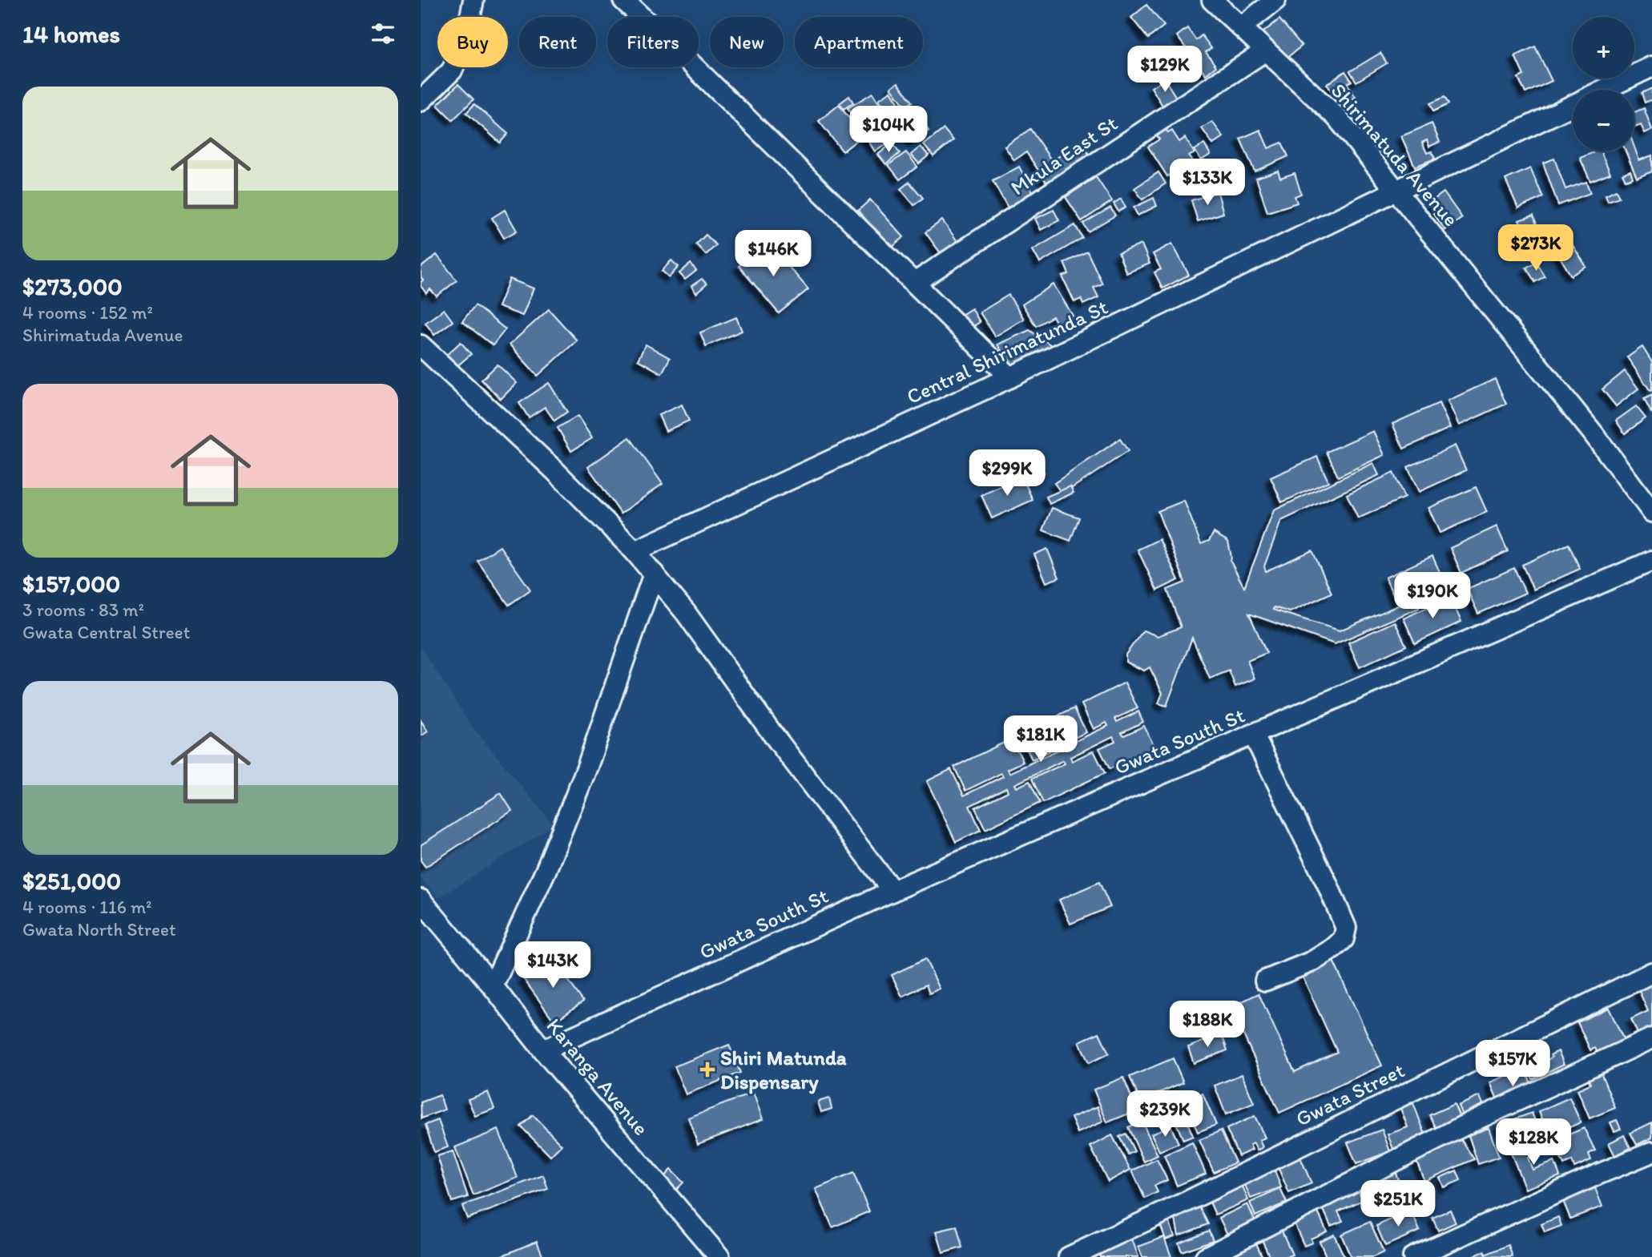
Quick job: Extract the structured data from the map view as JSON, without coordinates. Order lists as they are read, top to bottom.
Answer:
{
  "streets": {
    "street": [
      "Shirimatuda Avenue",
      "Mkula East St",
      "Central Shirimatunda St",
      "Gwata South St",
      "Karanga Avenue",
      "Gwata Street"
    ]
  },
  "crossings": [
    ["Shirimatuda Avenue", "Mkula East St"],
    ["Shirimatuda Avenue", "Central Shirimatunda St"],
    ["Gwata South St", "Karanga Avenue"]
  ],
  "places": {
    "health": ["Shiri Matunda Dispensary"]
  },
  "page": {
    "heading": "14 homes",
    "map_buttons": ["+", "−"],
    "chip": [
      "Buy",
      "Rent",
      "Filters",
      "New",
      "Apartment"
    ],
    "price": [
      "$129K",
      "$104K",
      "$133K",
      "$273K",
      "$146K",
      "$299K",
      "$190K",
      "$181K",
      "$143K",
      "$188K",
      "$157K",
      "$239K",
      "$128K",
      "$251K"
    ],
    "list": [
      {
        "name": "$273,000",
        "note": "4 rooms · 152 m² · Shirimatuda Avenue"
      },
      {
        "name": "$157,000",
        "note": "3 rooms · 83 m² · Gwata Central Street"
      },
      {
        "name": "$251,000",
        "note": "4 rooms · 116 m² · Gwata North Street"
      }
    ]
  }
}
